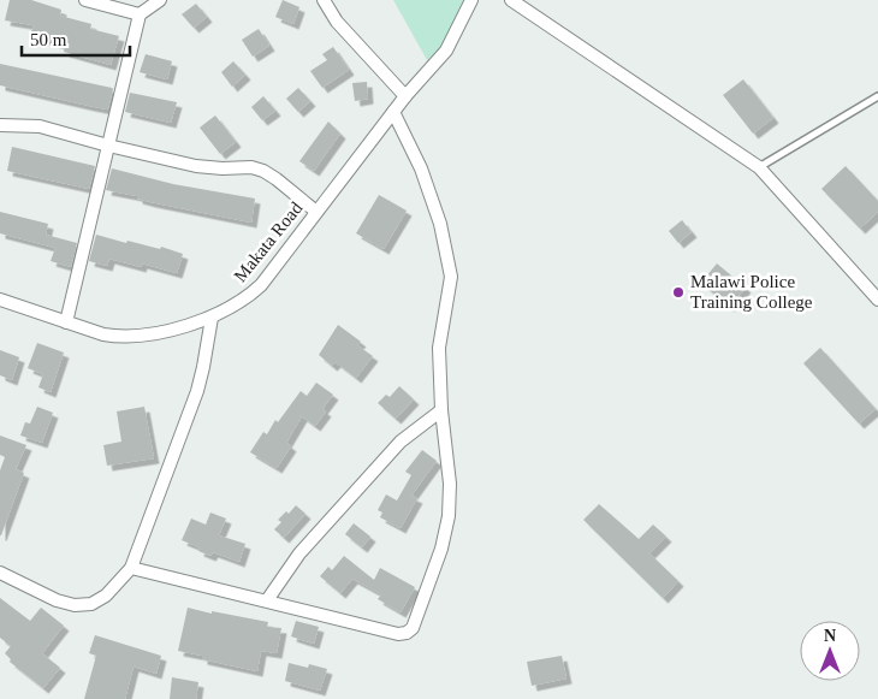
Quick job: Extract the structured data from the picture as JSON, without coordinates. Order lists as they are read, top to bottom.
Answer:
{
  "streets": {
    "street": ["Makata Road"]
  },
  "places": ["Malawi Police Training College"],
  "scale_bar": "50 m",
  "north": "top"
}
